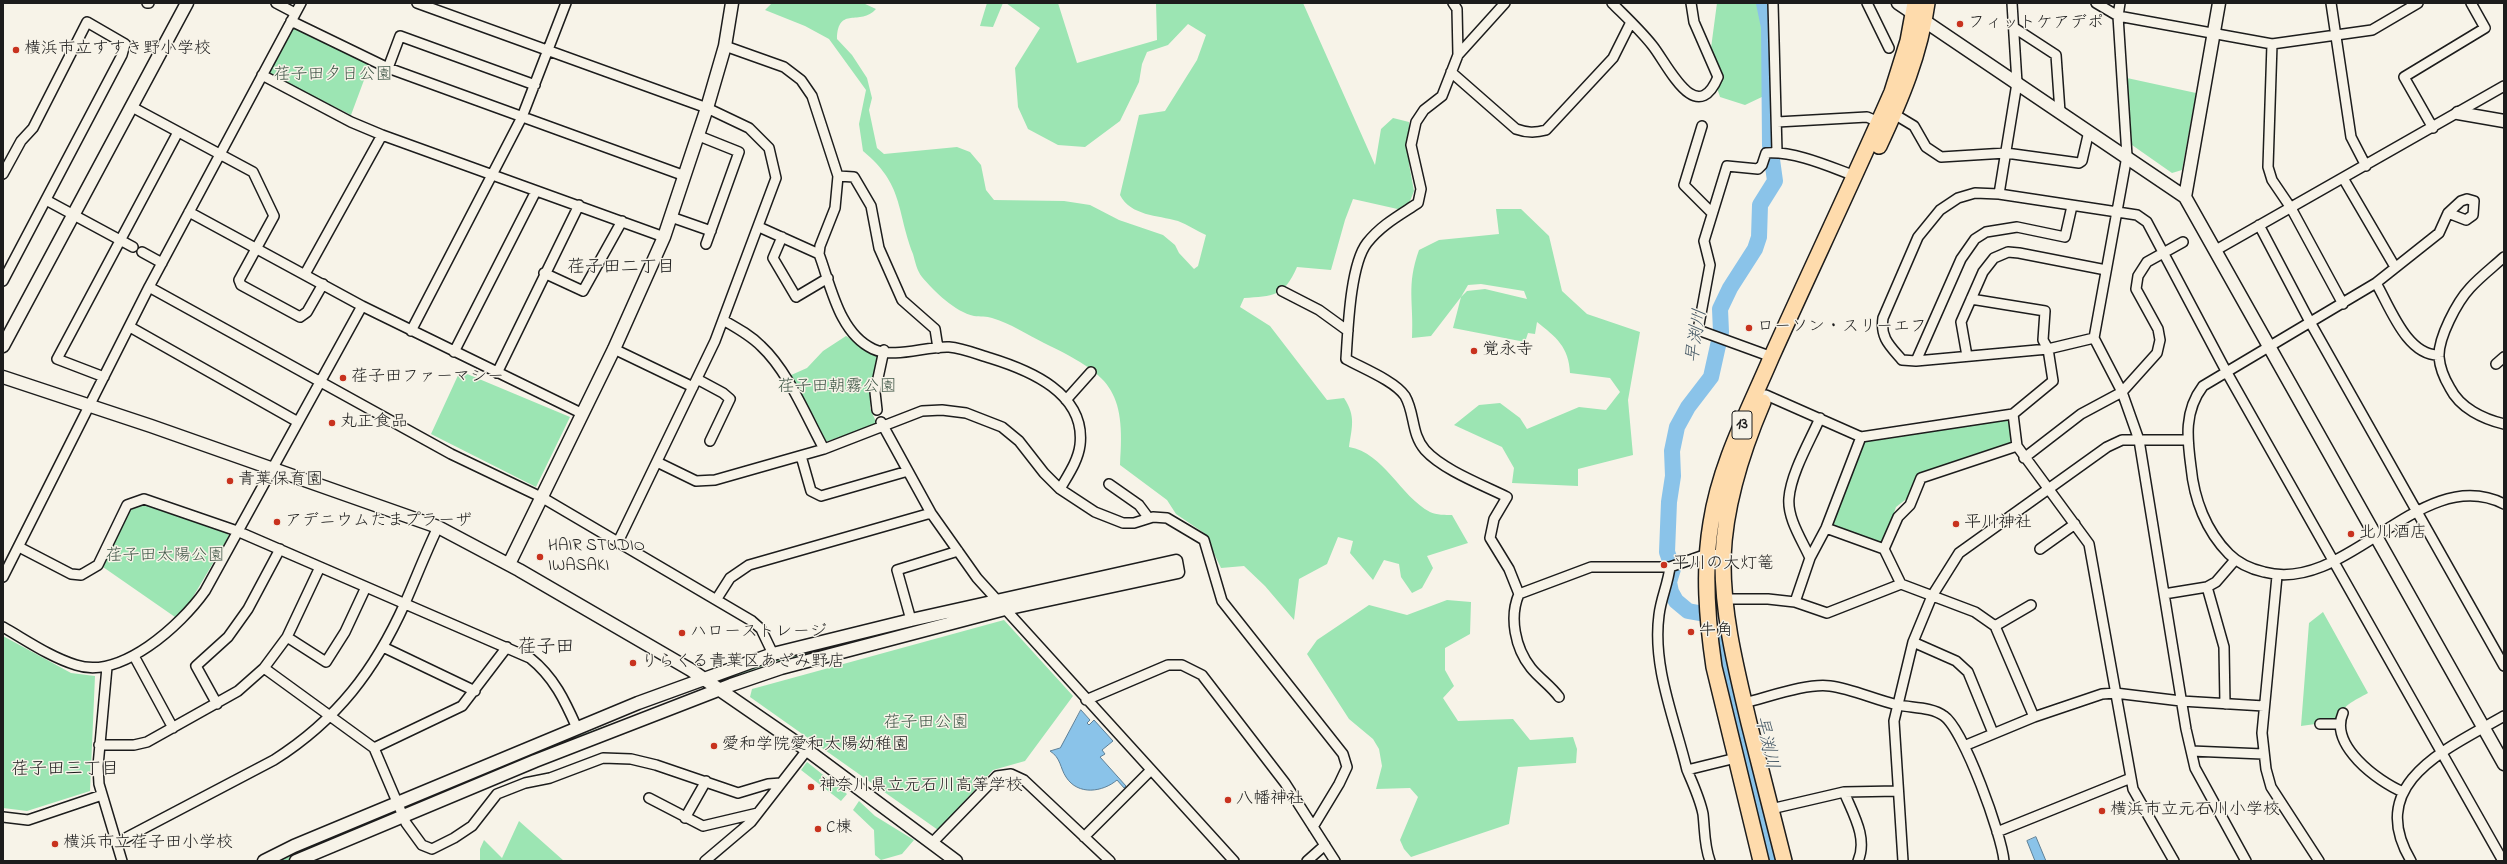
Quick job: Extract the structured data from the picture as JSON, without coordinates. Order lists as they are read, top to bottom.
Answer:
{
  "streets": {
    "main road": ["13"]
  },
  "districts": ["荏子田二丁目", "荏子田", "荏子田三丁目"],
  "water": ["早渕川"],
  "parks": [
    "荏子田夕日公園",
    "荏子田朝霧公園",
    "荏子田太陽公園",
    "荏子田公園"
  ],
  "places": [
    "フィットケアデポ",
    "横浜市立すすき野小学校",
    "ローソン・スリーエフ",
    "覚永寺",
    "荏子田ファーマシー",
    "丸正食品",
    "青葉保育園",
    "アデニウムたまプラーザ",
    "平川神社",
    "北川酒店",
    "HAIR STUDIO IWASAKI",
    "平川の大灯篭",
    "牛角",
    "ハローストレージ",
    "りらくる青葉区あざみ野店",
    "愛和学院愛和太陽幼稚園",
    "神奈川県立元石川高等学校",
    "八幡神社",
    "横浜市立元石川小学校",
    "C棟",
    "横浜市立荏子田小学校"
  ]
}
